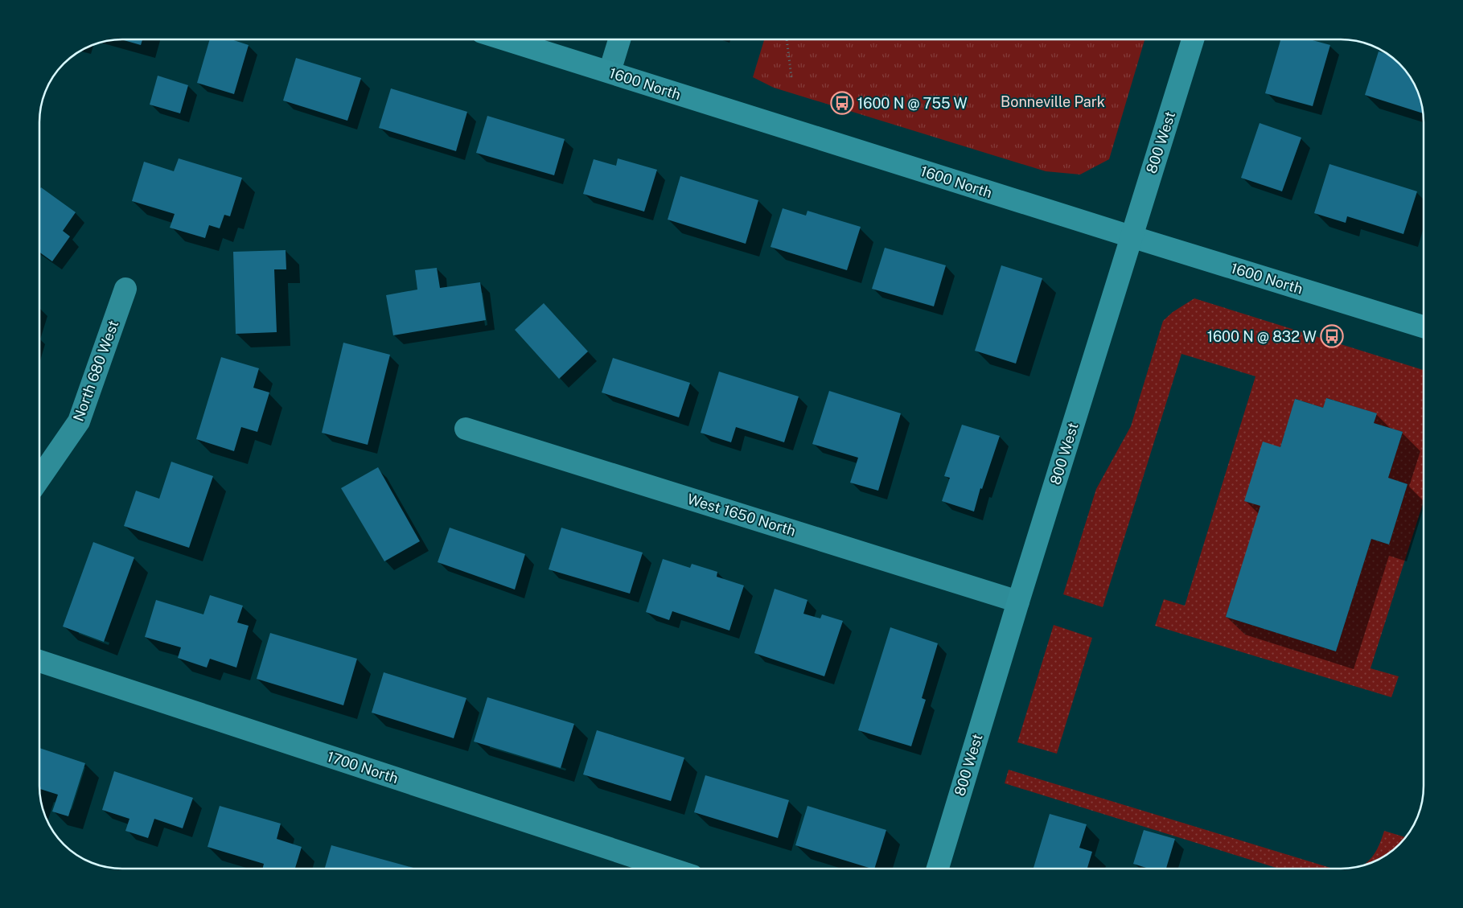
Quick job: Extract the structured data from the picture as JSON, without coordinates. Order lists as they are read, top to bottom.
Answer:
{
  "streets": {
    "main road": ["1600 North", "800 West"],
    "street": ["North 680 West", "West 1650 North", "1700 North"]
  },
  "crossings": [
    ["1600 North", "800 West"],
    ["800 West", "West 1650 North"]
  ],
  "parks": ["Bonneville Park"],
  "places": {
    "bus stop": ["1600 N @ 755 W", "1600 N @ 832 W"]
  }
}
